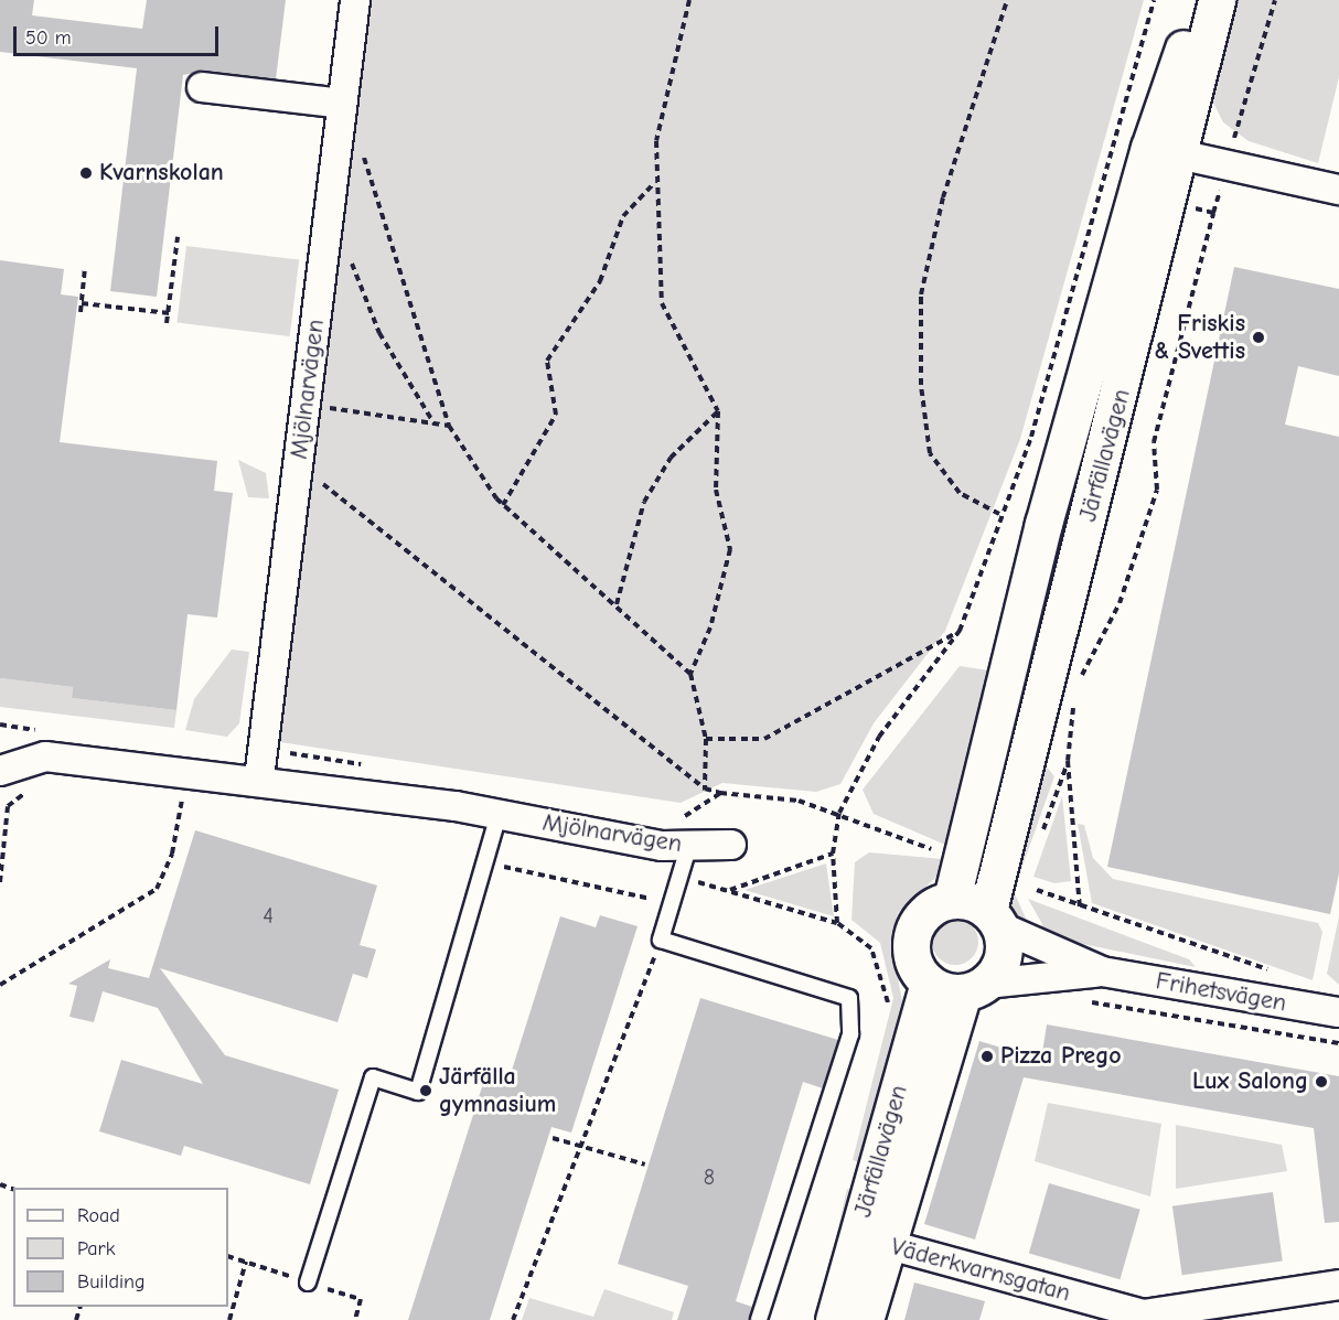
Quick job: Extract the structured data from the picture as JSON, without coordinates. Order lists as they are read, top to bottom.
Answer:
{
  "streets": {
    "street": [
      "Mjölnarvägen",
      "Järfällavägen",
      "Frihetsvägen",
      "Väderkvarnsgatan"
    ]
  },
  "crossings": [
    ["Järfällavägen", "Frihetsvägen"],
    ["Järfällavägen", "Väderkvarnsgatan"]
  ],
  "places": [
    "Kvarnskolan",
    "Friskis & Svettis",
    "Pizza Prego",
    "Lux Salong",
    "Järfälla gymnasium"
  ],
  "house_numbers": ["4", "8"],
  "legend": ["Road", "Park", "Building"],
  "scale_bar": "50 m"
}
